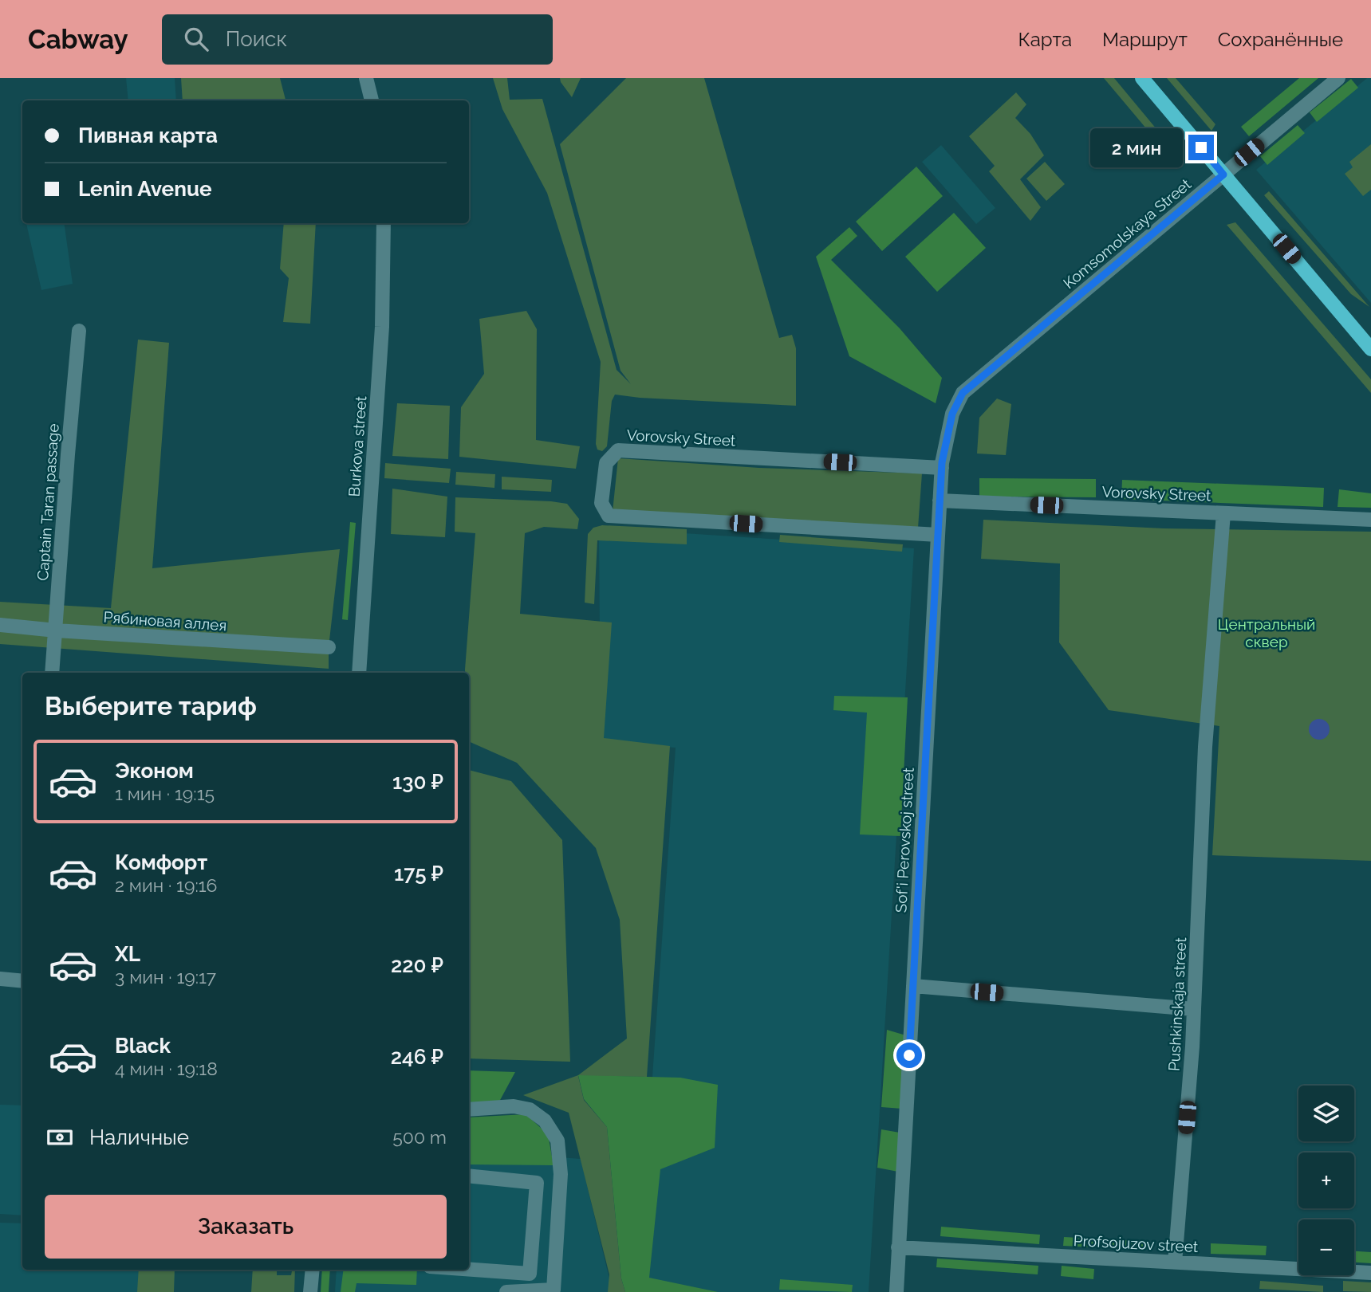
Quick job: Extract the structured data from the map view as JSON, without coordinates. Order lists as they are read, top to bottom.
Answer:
{
  "streets": {
    "street": [
      "Komsomolskaya Street",
      "Vorovsky Street",
      "Burkova street",
      "Captain Taran passage",
      "Рябиновая аллея",
      "Sof'i Perovskoj street",
      "Pushkinskaja street",
      "Profsojuzov street"
    ]
  },
  "crossings": [
    ["Komsomolskaya Street", "Sof'i Perovskoj street"],
    ["Vorovsky Street", "Sof'i Perovskoj street"],
    ["Vorovsky Street", "Pushkinskaja street"],
    ["Captain Taran passage", "Рябиновая аллея"],
    ["Sof'i Perovskoj street", "Profsojuzov street"],
    ["Pushkinskaja street", "Profsojuzov street"]
  ],
  "parks": ["Центральный сквер"],
  "page": {
    "header": "Cabway",
    "search": "Поиск",
    "nav": ["Карта", "Маршрут", "Сохранённые"],
    "banner": ["Пивная карта", "Lenin Avenue"],
    "bubble": "2 мин",
    "heading": "Выберите тариф",
    "list": [
      {
        "name": "Эконом",
        "note": "1 мин · 19:15",
        "value": "130 ₽"
      },
      {
        "name": "Комфорт",
        "note": "2 мин · 19:16",
        "value": "175 ₽"
      },
      {
        "name": "XL",
        "note": "3 мин · 19:17",
        "value": "220 ₽"
      },
      {
        "name": "Black",
        "note": "4 мин · 19:18",
        "value": "246 ₽"
      }
    ],
    "map_buttons": ["+", "−"],
    "pay": ["Наличные", "500 m"],
    "buttons": "Заказать"
  }
}
